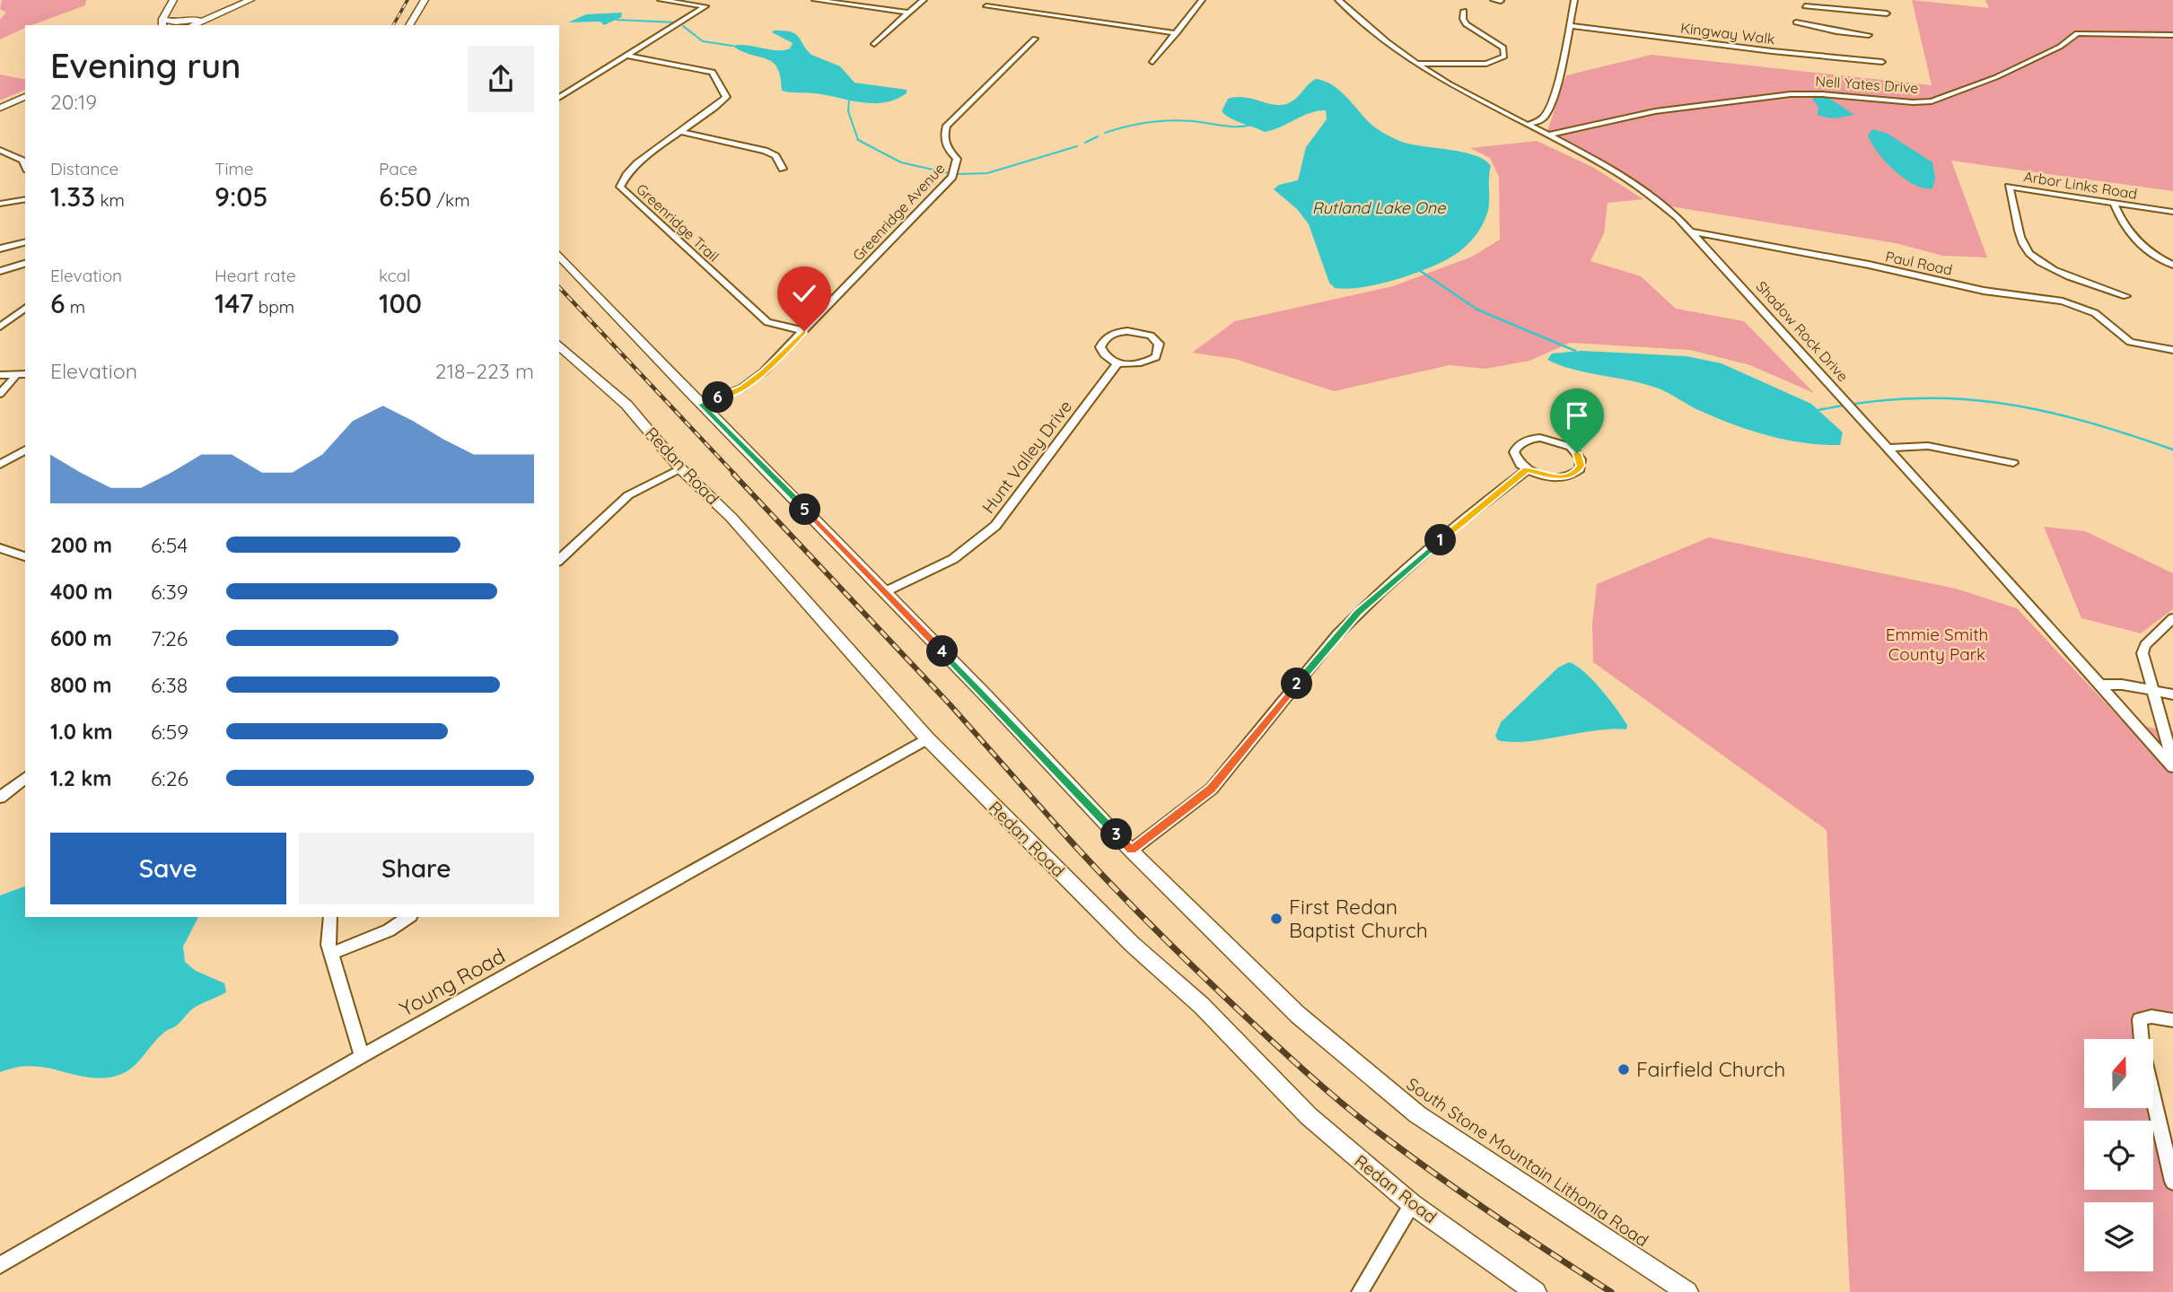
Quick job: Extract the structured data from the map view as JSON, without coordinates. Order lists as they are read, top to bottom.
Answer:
{
  "streets": {
    "main road": ["Redan Road", "South Stone Mountain Lithonia Road"],
    "street": [
      "Kingway Walk",
      "Nell Yates Drive",
      "Arbor Links Road",
      "Greenridge Avenue",
      "Greenridge Trail",
      "Paul Road",
      "Shadow Rock Drive",
      "Hunt Valley Drive",
      "Young Road"
    ]
  },
  "crossings": [
    ["Nell Yates Drive", "Shadow Rock Drive"],
    ["Greenridge Avenue", "Greenridge Trail"],
    ["Greenridge Avenue", "South Stone Mountain Lithonia Road"],
    ["Paul Road", "Shadow Rock Drive"],
    ["Hunt Valley Drive", "South Stone Mountain Lithonia Road"],
    ["Redan Road", "Young Road"]
  ],
  "water": ["Rutland Lake One"],
  "parks": ["Emmie Smith County Park"],
  "places": ["First Redan Baptist Church", "Fairfield Church"],
  "north": "top",
  "page": {
    "heading": ["Evening run", "20:19"],
    "stats": [
      ["Distance", "1.33 km"],
      ["Time", "9:05"],
      ["Pace", "6:50 /km"],
      ["Elevation", "6 m"],
      ["Heart rate", "147 bpm"],
      ["kcal", "100"]
    ],
    "chart": ["Elevation", "218–223 m"],
    "pins": [
      "6",
      "5",
      "1",
      "4",
      "2",
      "3"
    ],
    "list": [
      {
        "name": "200 m",
        "note": "6:54"
      },
      {
        "name": "400 m",
        "note": "6:39"
      },
      {
        "name": "600 m",
        "note": "7:26"
      },
      {
        "name": "800 m",
        "note": "6:38"
      },
      {
        "name": "1.0 km",
        "note": "6:59"
      },
      {
        "name": "1.2 km",
        "note": "6:26"
      }
    ],
    "buttons": ["Save", "Share"]
  }
}
